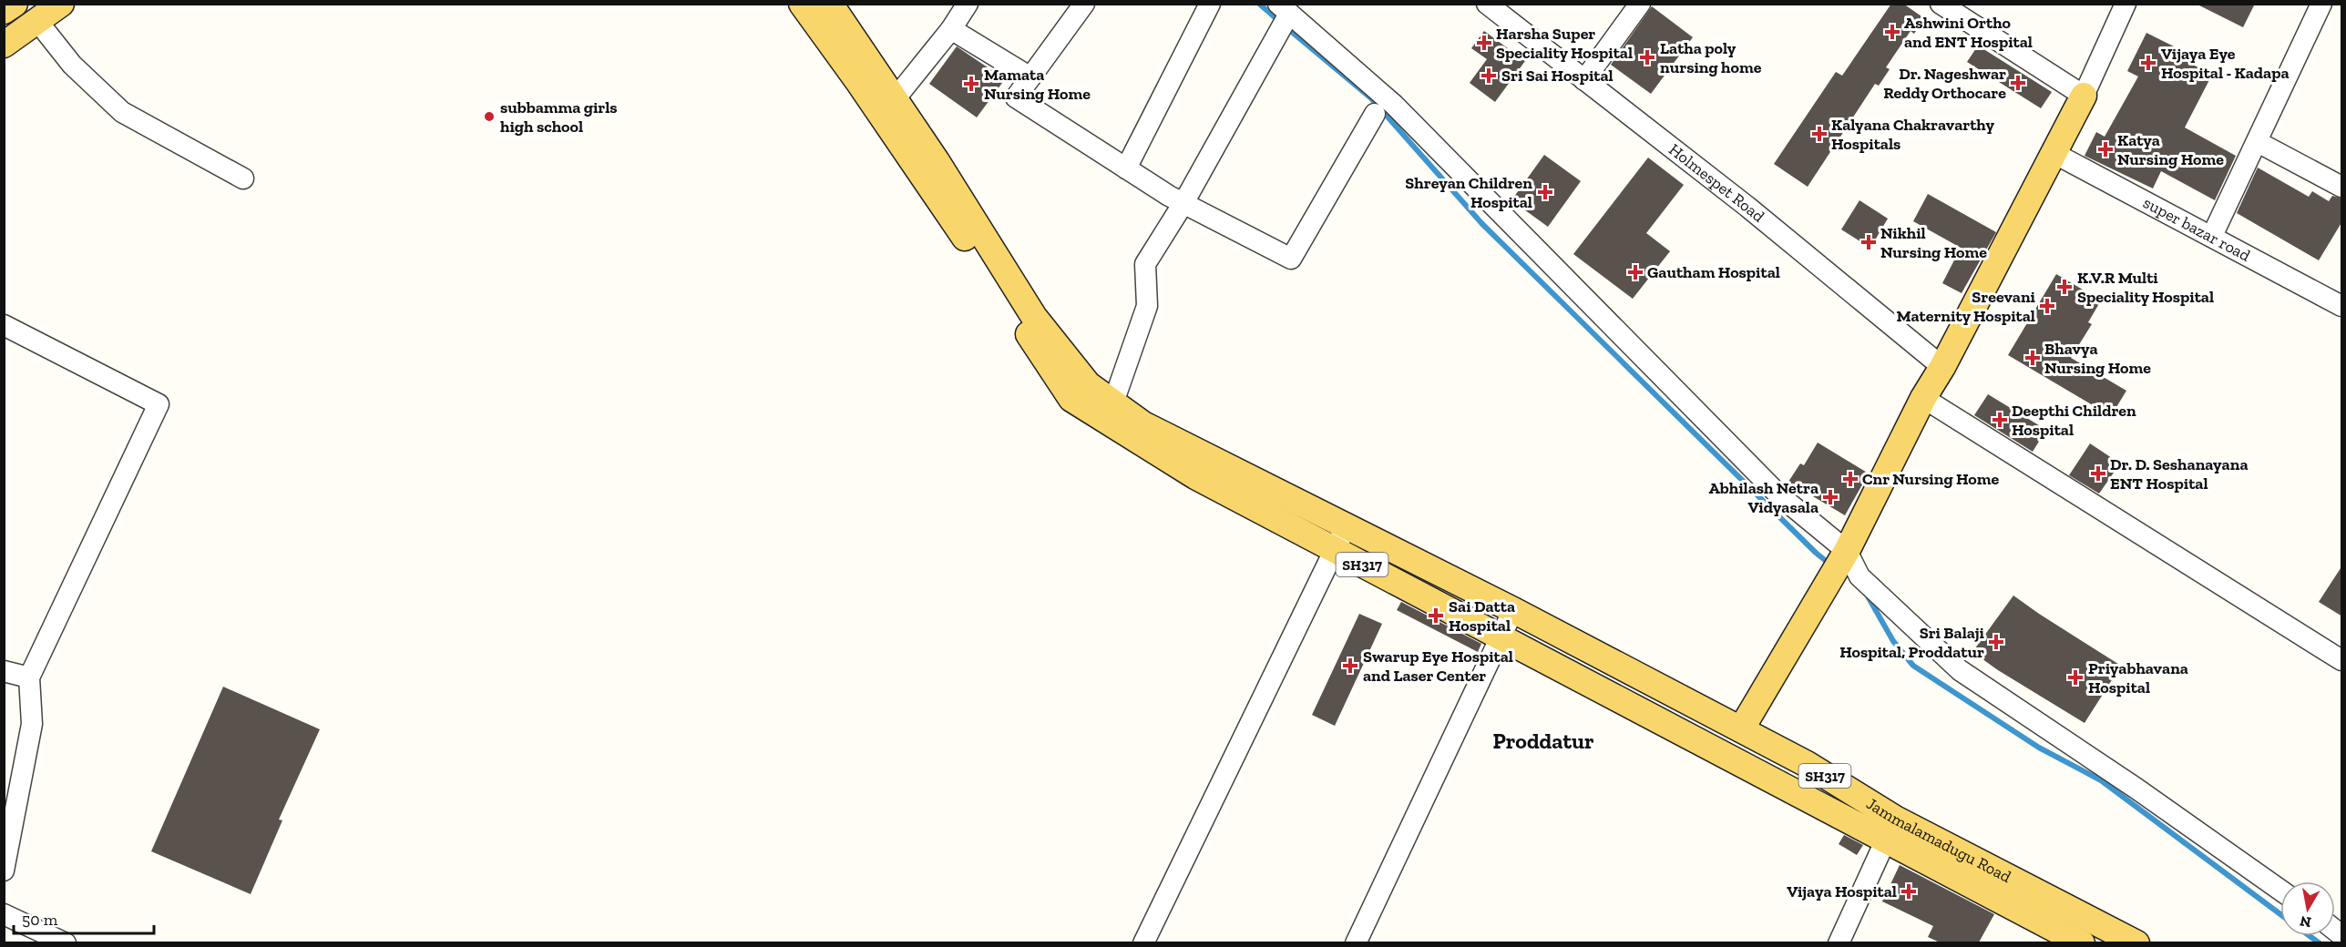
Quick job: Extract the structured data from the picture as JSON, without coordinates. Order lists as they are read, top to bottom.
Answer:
{
  "streets": {
    "main road": ["SH317", "Jammalamadugu Road"],
    "street": ["Holmespet Road", "super bazar road"]
  },
  "crossings": [
    ["SH317", "Jammalamadugu Road"]
  ],
  "districts": ["Proddatur"],
  "places": {
    "health": [
      "Ashwini Ortho and ENT Hospital",
      "Harsha Super Speciality Hospital",
      "Latha poly nursing home",
      "Vijaya Eye Hospital - Kadapa",
      "Sri Sai Hospital",
      "Dr. Nageshwar Reddy Orthocare",
      "Mamata Nursing Home",
      "Kalyana Chakravarthy Hospitals",
      "Katya Nursing Home",
      "Shreyan Children Hospital",
      "Nikhil Nursing Home",
      "Gautham Hospital",
      "K.V.R Multi Speciality Hospital",
      "Sreevani Maternity Hospital",
      "Bhavya Nursing Home",
      "Deepthi Children Hospital",
      "Dr. D. Seshanayana ENT Hospital",
      "Cnr Nursing Home",
      "Abhilash Netra Vidyasala",
      "Sai Datta Hospital",
      "Sri Balaji Hospital, Proddatur",
      "Swarup Eye Hospital and Laser Center",
      "Priyabhavana Hospital",
      "Vijaya Hospital"
    ],
    "other": ["subbamma girls high school"]
  },
  "scale_bar": "50 m",
  "north": "bottom"
}
